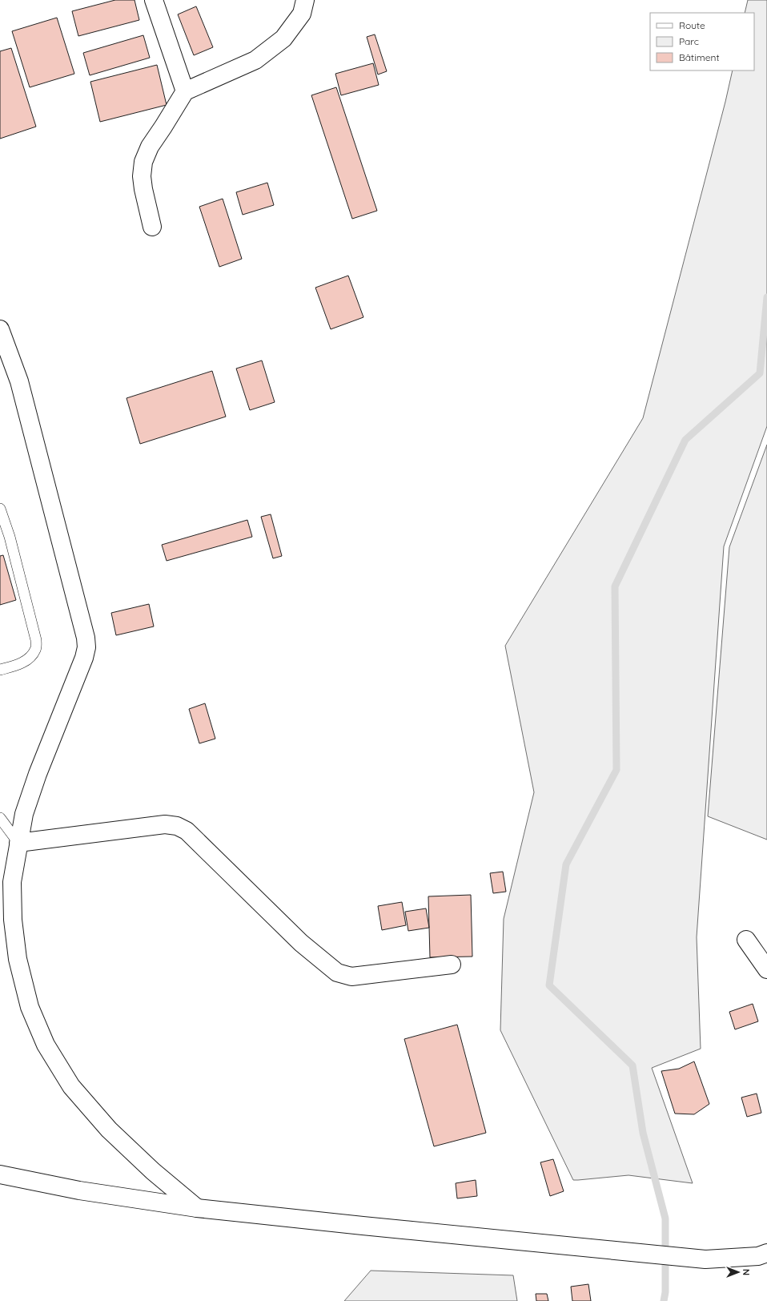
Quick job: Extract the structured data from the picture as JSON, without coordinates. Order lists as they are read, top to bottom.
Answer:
{
  "legend": ["Route", "Parc", "Bâtiment"],
  "north": "right"
}
